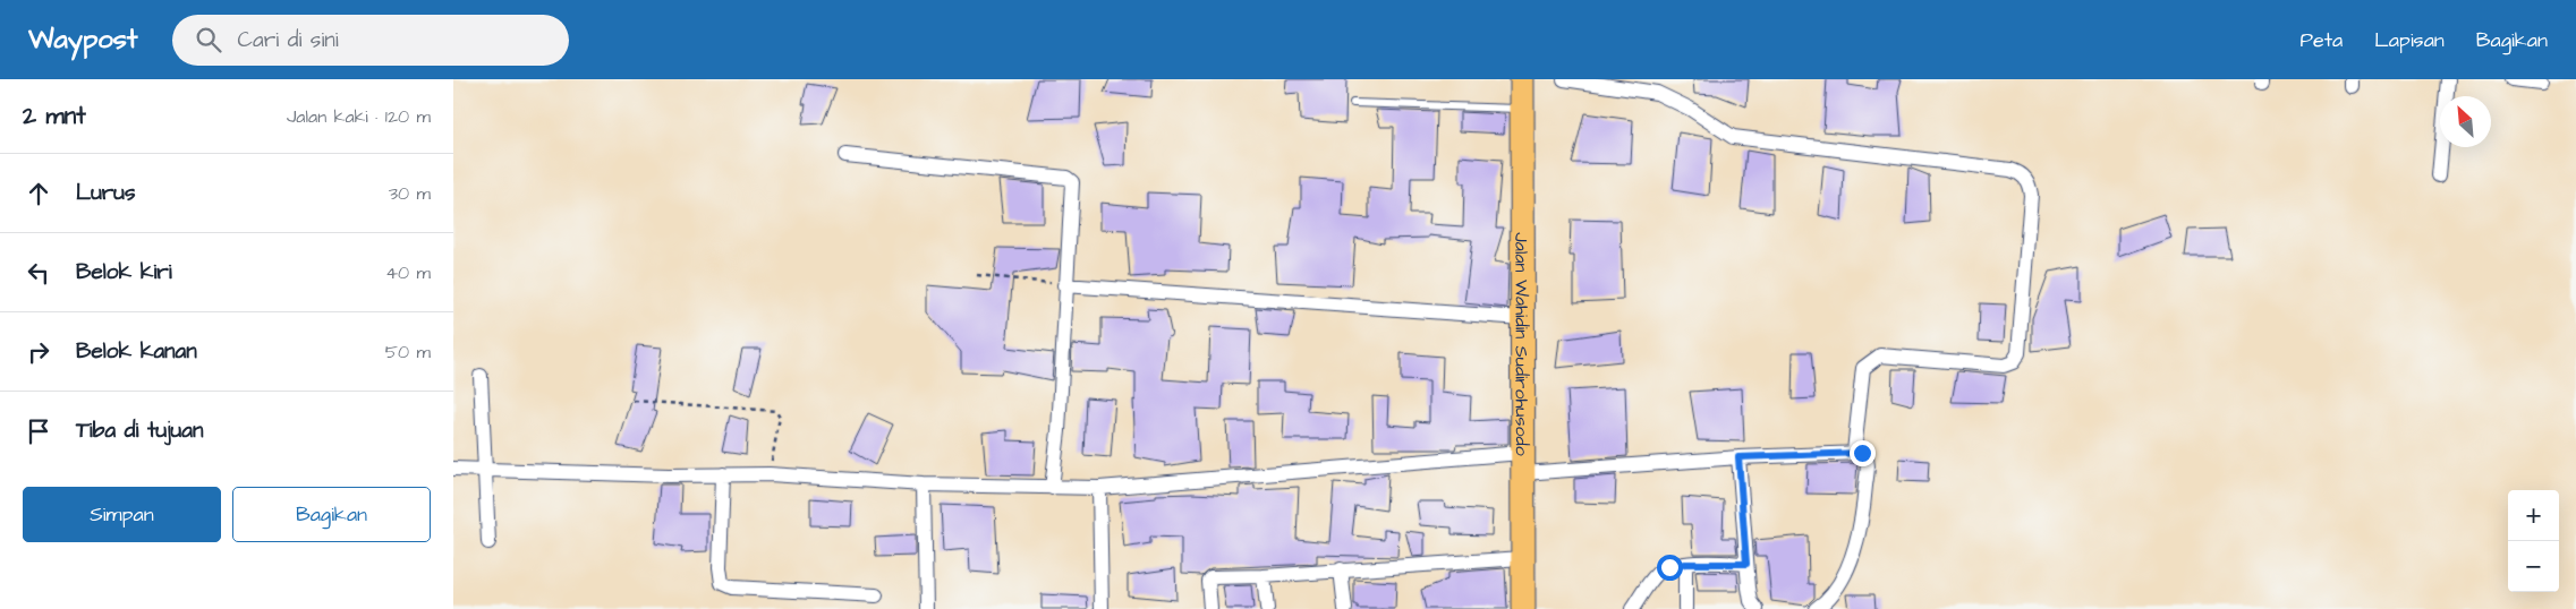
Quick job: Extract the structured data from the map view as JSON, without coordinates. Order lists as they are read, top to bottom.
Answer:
{
  "streets": {
    "highway": ["Jalan Wahidin Sudirohusodo"]
  },
  "north": "top left",
  "page": {
    "header": "Waypost",
    "search": "Cari di sini",
    "nav": ["Peta", "Lapisan", "Bagikan"],
    "heading": ["2 mnt", "Jalan kaki · 120 m"],
    "list": [
      ["Lurus", "30 m"],
      ["Belok kiri", "40 m"],
      ["Belok kanan", "50 m"],
      "Tiba di tujuan"
    ],
    "buttons": ["Simpan", "Bagikan"],
    "map_buttons": ["+", "−"]
  }
}
